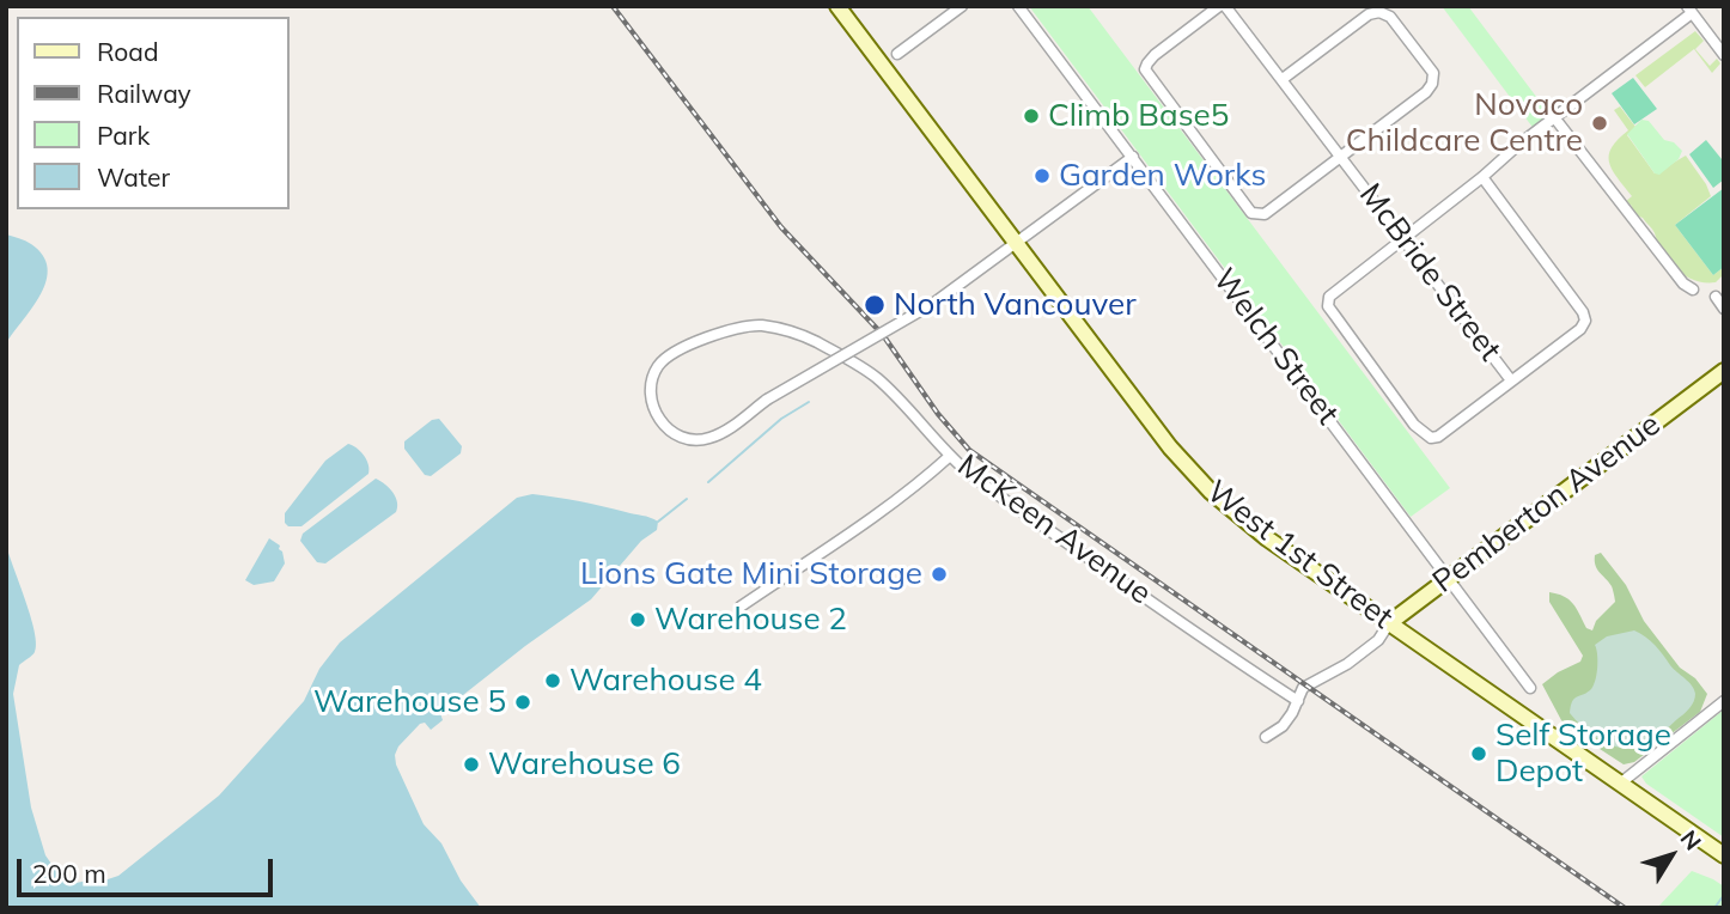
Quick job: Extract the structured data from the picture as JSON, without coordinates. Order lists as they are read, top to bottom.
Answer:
{
  "streets": {
    "street": [
      "McBride Street",
      "Welch Street",
      "Pemberton Avenue",
      "McKeen Avenue",
      "West 1st Street"
    ]
  },
  "crossings": [
    ["Welch Street", "Pemberton Avenue"],
    ["Pemberton Avenue", "McKeen Avenue"],
    ["Pemberton Avenue", "West 1st Street"],
    ["McKeen Avenue", "West 1st Street"]
  ],
  "places": [
    "Climb Base5",
    "Novaco Childcare Centre",
    "Garden Works",
    "North Vancouver",
    "Lions Gate Mini Storage",
    "Warehouse 2",
    "Warehouse 4",
    "Warehouse 5",
    "Self Storage Depot",
    "Warehouse 6"
  ],
  "legend": [
    "Road",
    "Railway",
    "Park",
    "Water"
  ],
  "scale_bar": "200 m",
  "north": "top right"
}
